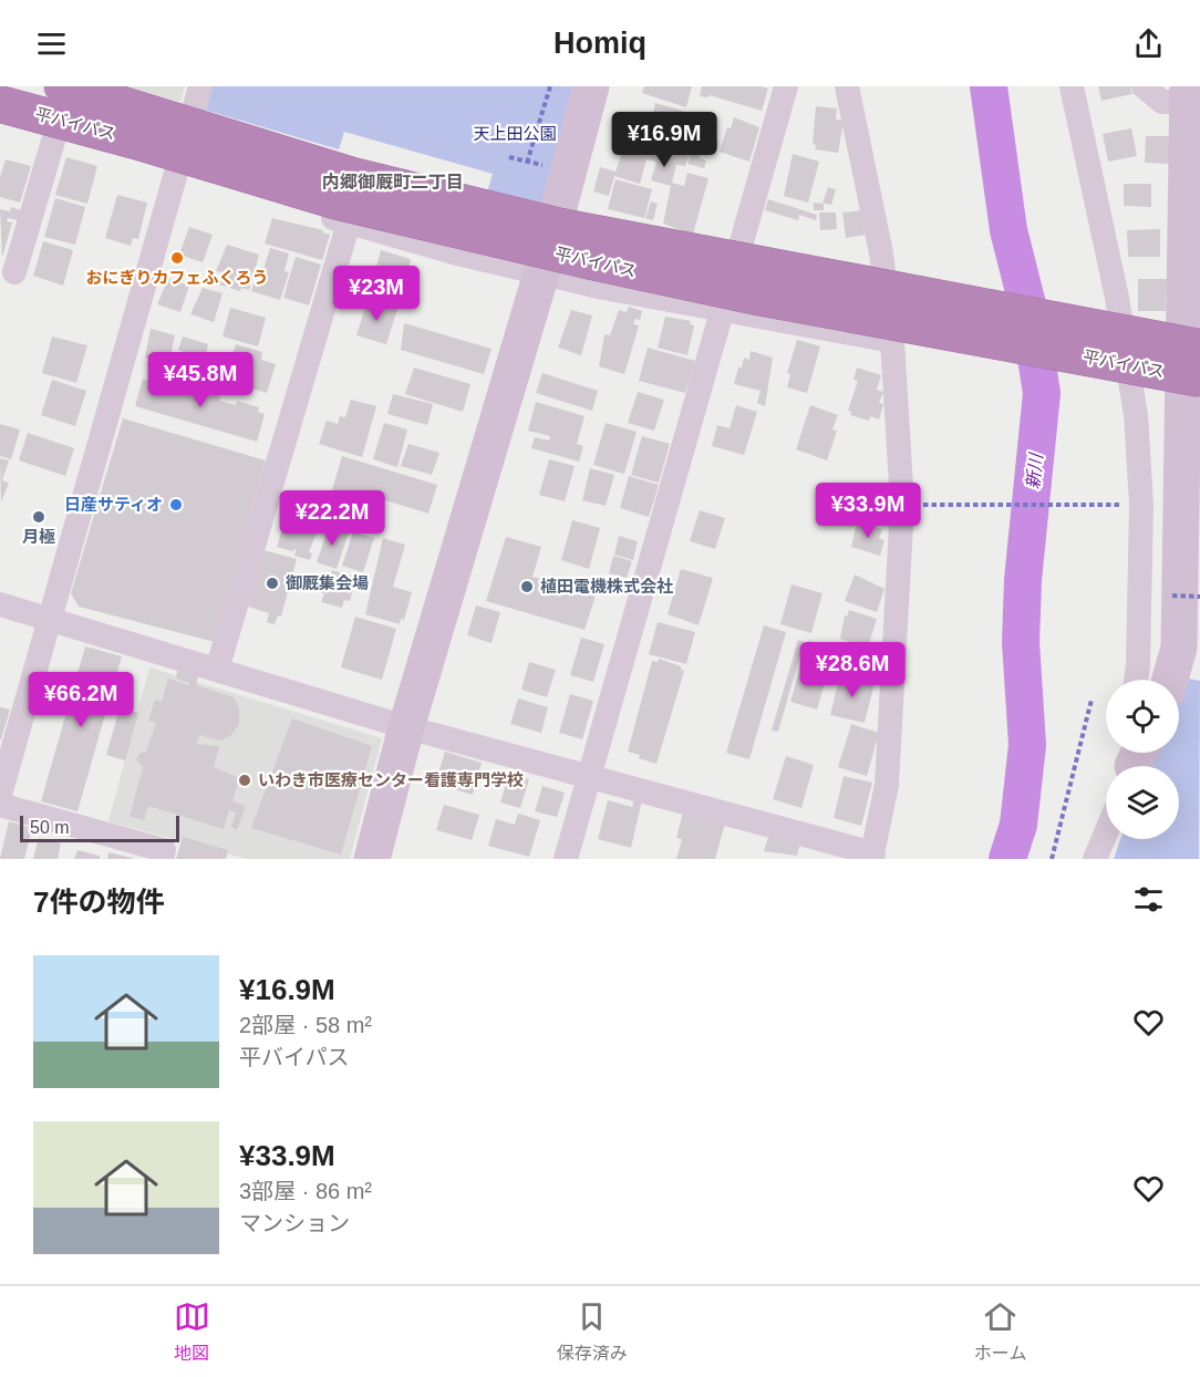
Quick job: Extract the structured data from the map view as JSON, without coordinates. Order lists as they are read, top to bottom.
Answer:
{
  "streets": {
    "highway": ["平バイパス"]
  },
  "districts": ["内郷御厩町二丁目"],
  "water": ["新川"],
  "parks": ["天上田公園"],
  "places": [
    "おにぎりカフェふくろう",
    "日産サティオ",
    "月極",
    "御厩集会場",
    "植田電機株式会社",
    "いわき市医療センター看護専門学校"
  ],
  "scale_bar": "50 m",
  "page": {
    "header": "Homiq",
    "price": [
      "¥16.9M",
      "¥23M",
      "¥45.8M",
      "¥33.9M",
      "¥22.2M",
      "¥28.6M",
      "¥66.2M"
    ],
    "scale": "50 m",
    "heading": "7件の物件",
    "list": [
      {
        "name": "¥16.9M",
        "note": "2部屋 · 58 m² · 平バイパス"
      },
      {
        "name": "¥33.9M",
        "note": "3部屋 · 86 m² · マンション"
      }
    ],
    "tabs": ["地図", "保存済み", "ホーム"]
  }
}
